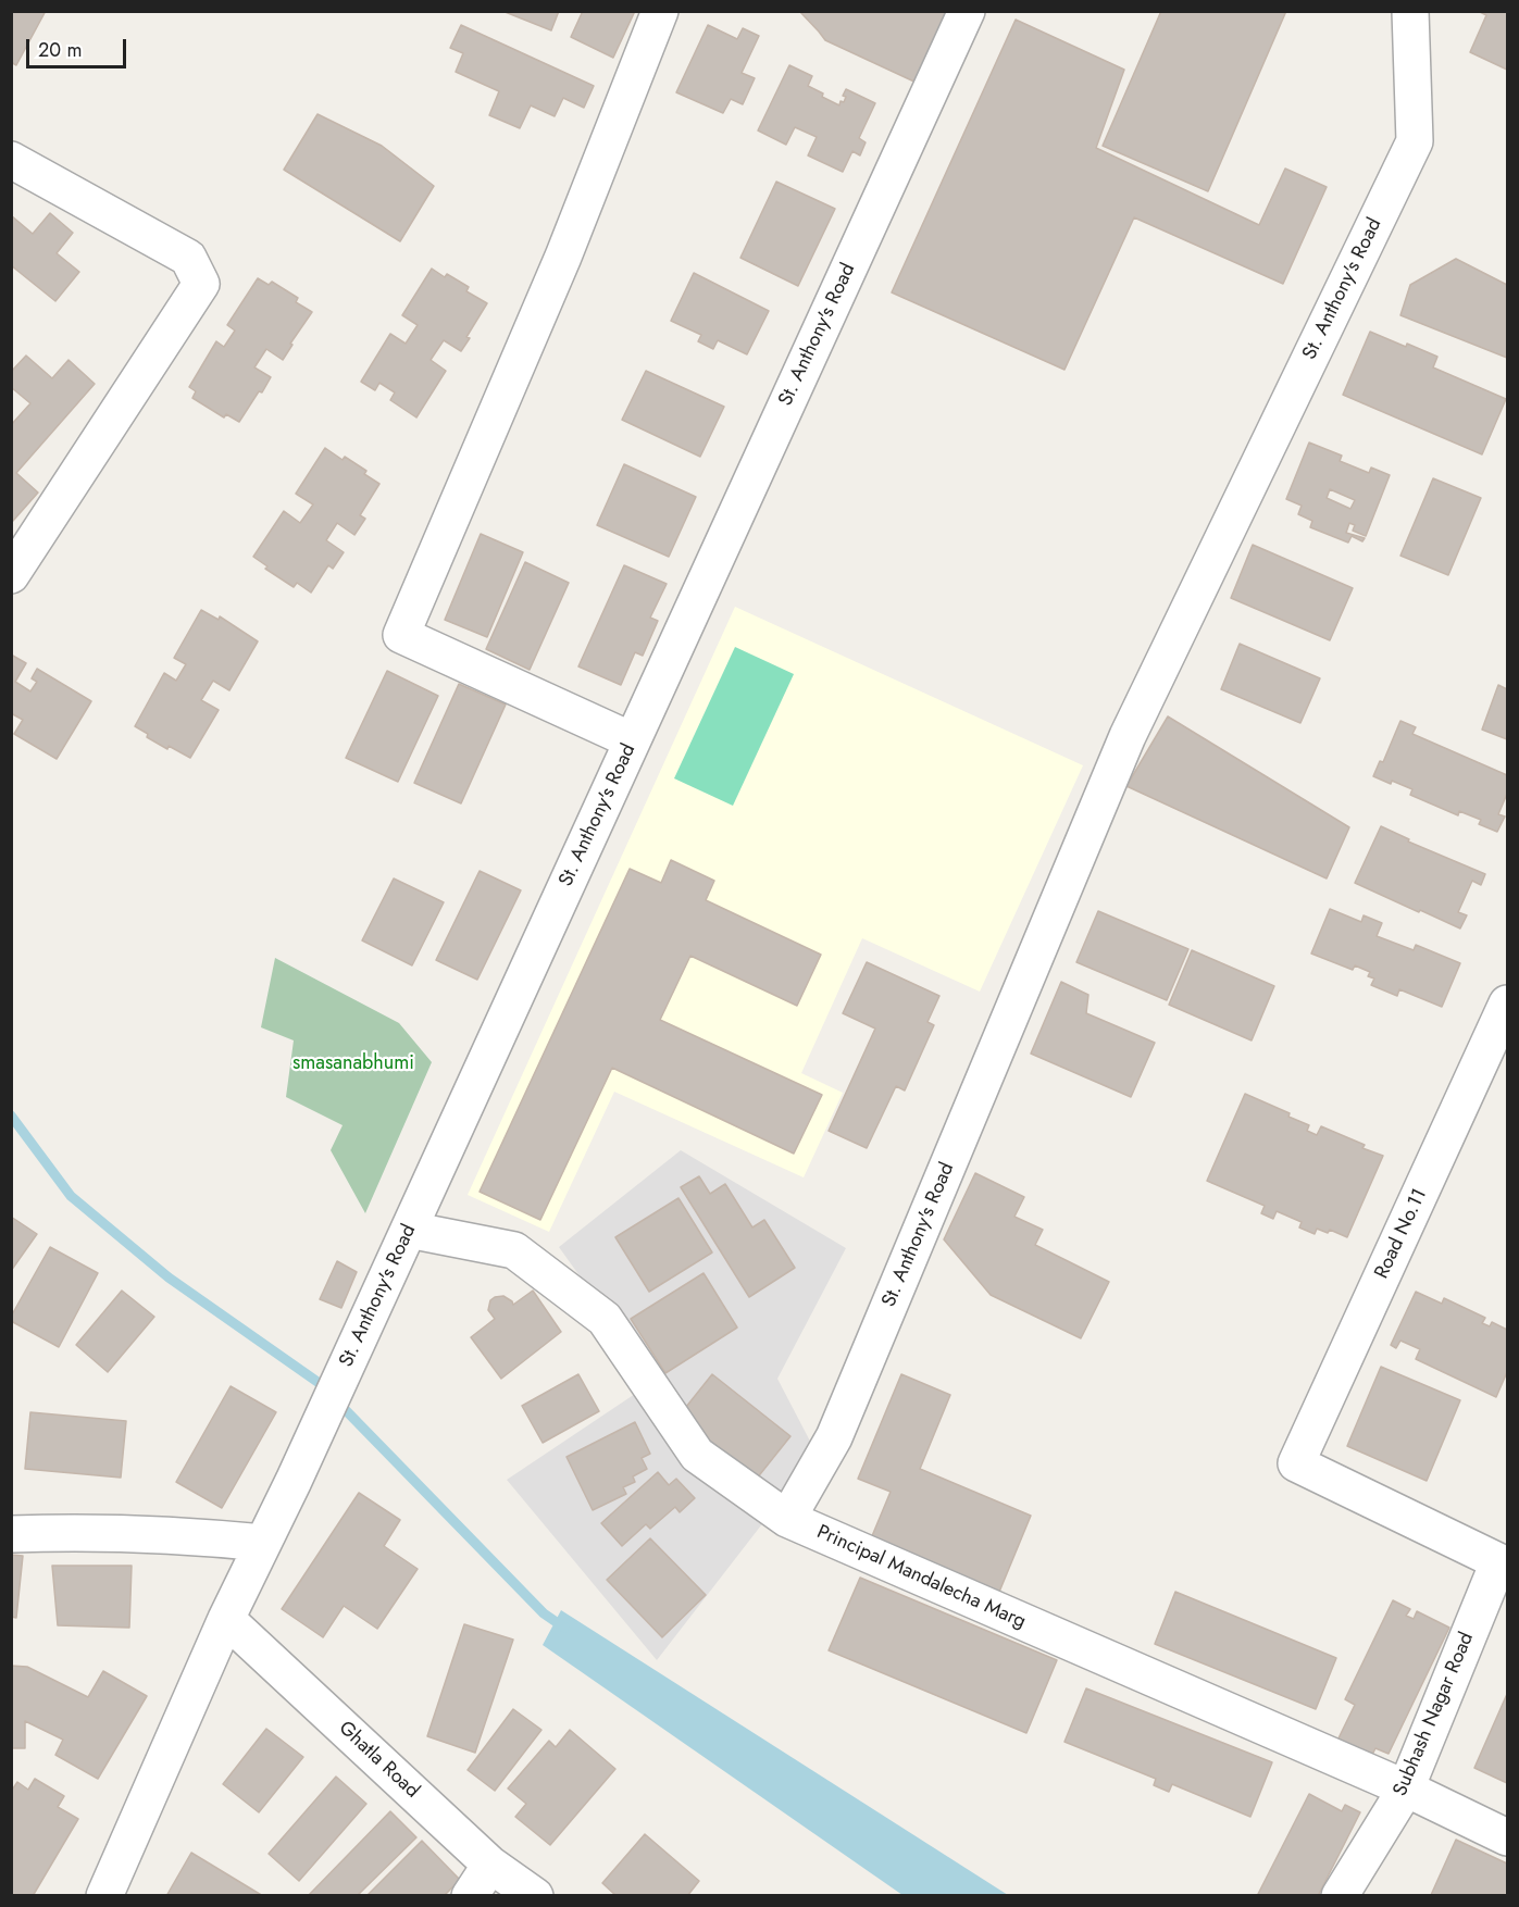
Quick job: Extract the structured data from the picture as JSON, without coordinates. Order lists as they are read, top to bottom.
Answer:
{
  "streets": {
    "street": [
      "St. Anthony's Road",
      "Road No.11",
      "Principal Mandalecha Marg",
      "Subhash Nagar Road",
      "Ghatla Road"
    ]
  },
  "crossings": [
    ["St. Anthony's Road", "Principal Mandalecha Marg"],
    ["St. Anthony's Road", "Ghatla Road"],
    ["Road No.11", "Subhash Nagar Road"],
    ["Principal Mandalecha Marg", "Subhash Nagar Road"]
  ],
  "parks": ["smasanabhumi"],
  "scale_bar": "20 m"
}
